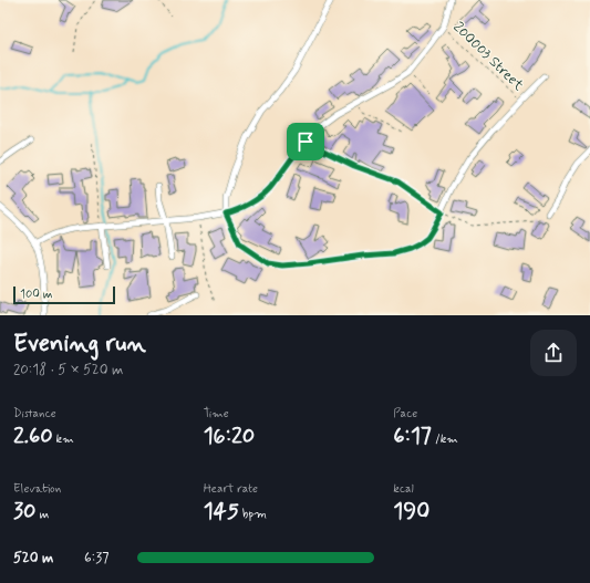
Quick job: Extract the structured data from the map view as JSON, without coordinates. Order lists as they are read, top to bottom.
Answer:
{
  "streets": {
    "path": ["200003 Street"]
  },
  "scale_bar": "100 m",
  "page": {
    "scale": "100 m",
    "heading": ["Evening run", "20:18 · 5 × 520 m"],
    "stats": [
      ["Distance", "2.60 km"],
      ["Time", "16:20"],
      ["Pace", "6:17 /km"],
      ["Elevation", "30 m"],
      ["Heart rate", "145 bpm"],
      ["kcal", "190"]
    ],
    "list": [
      {
        "name": "520 m",
        "note": "6:37"
      }
    ]
  }
}
